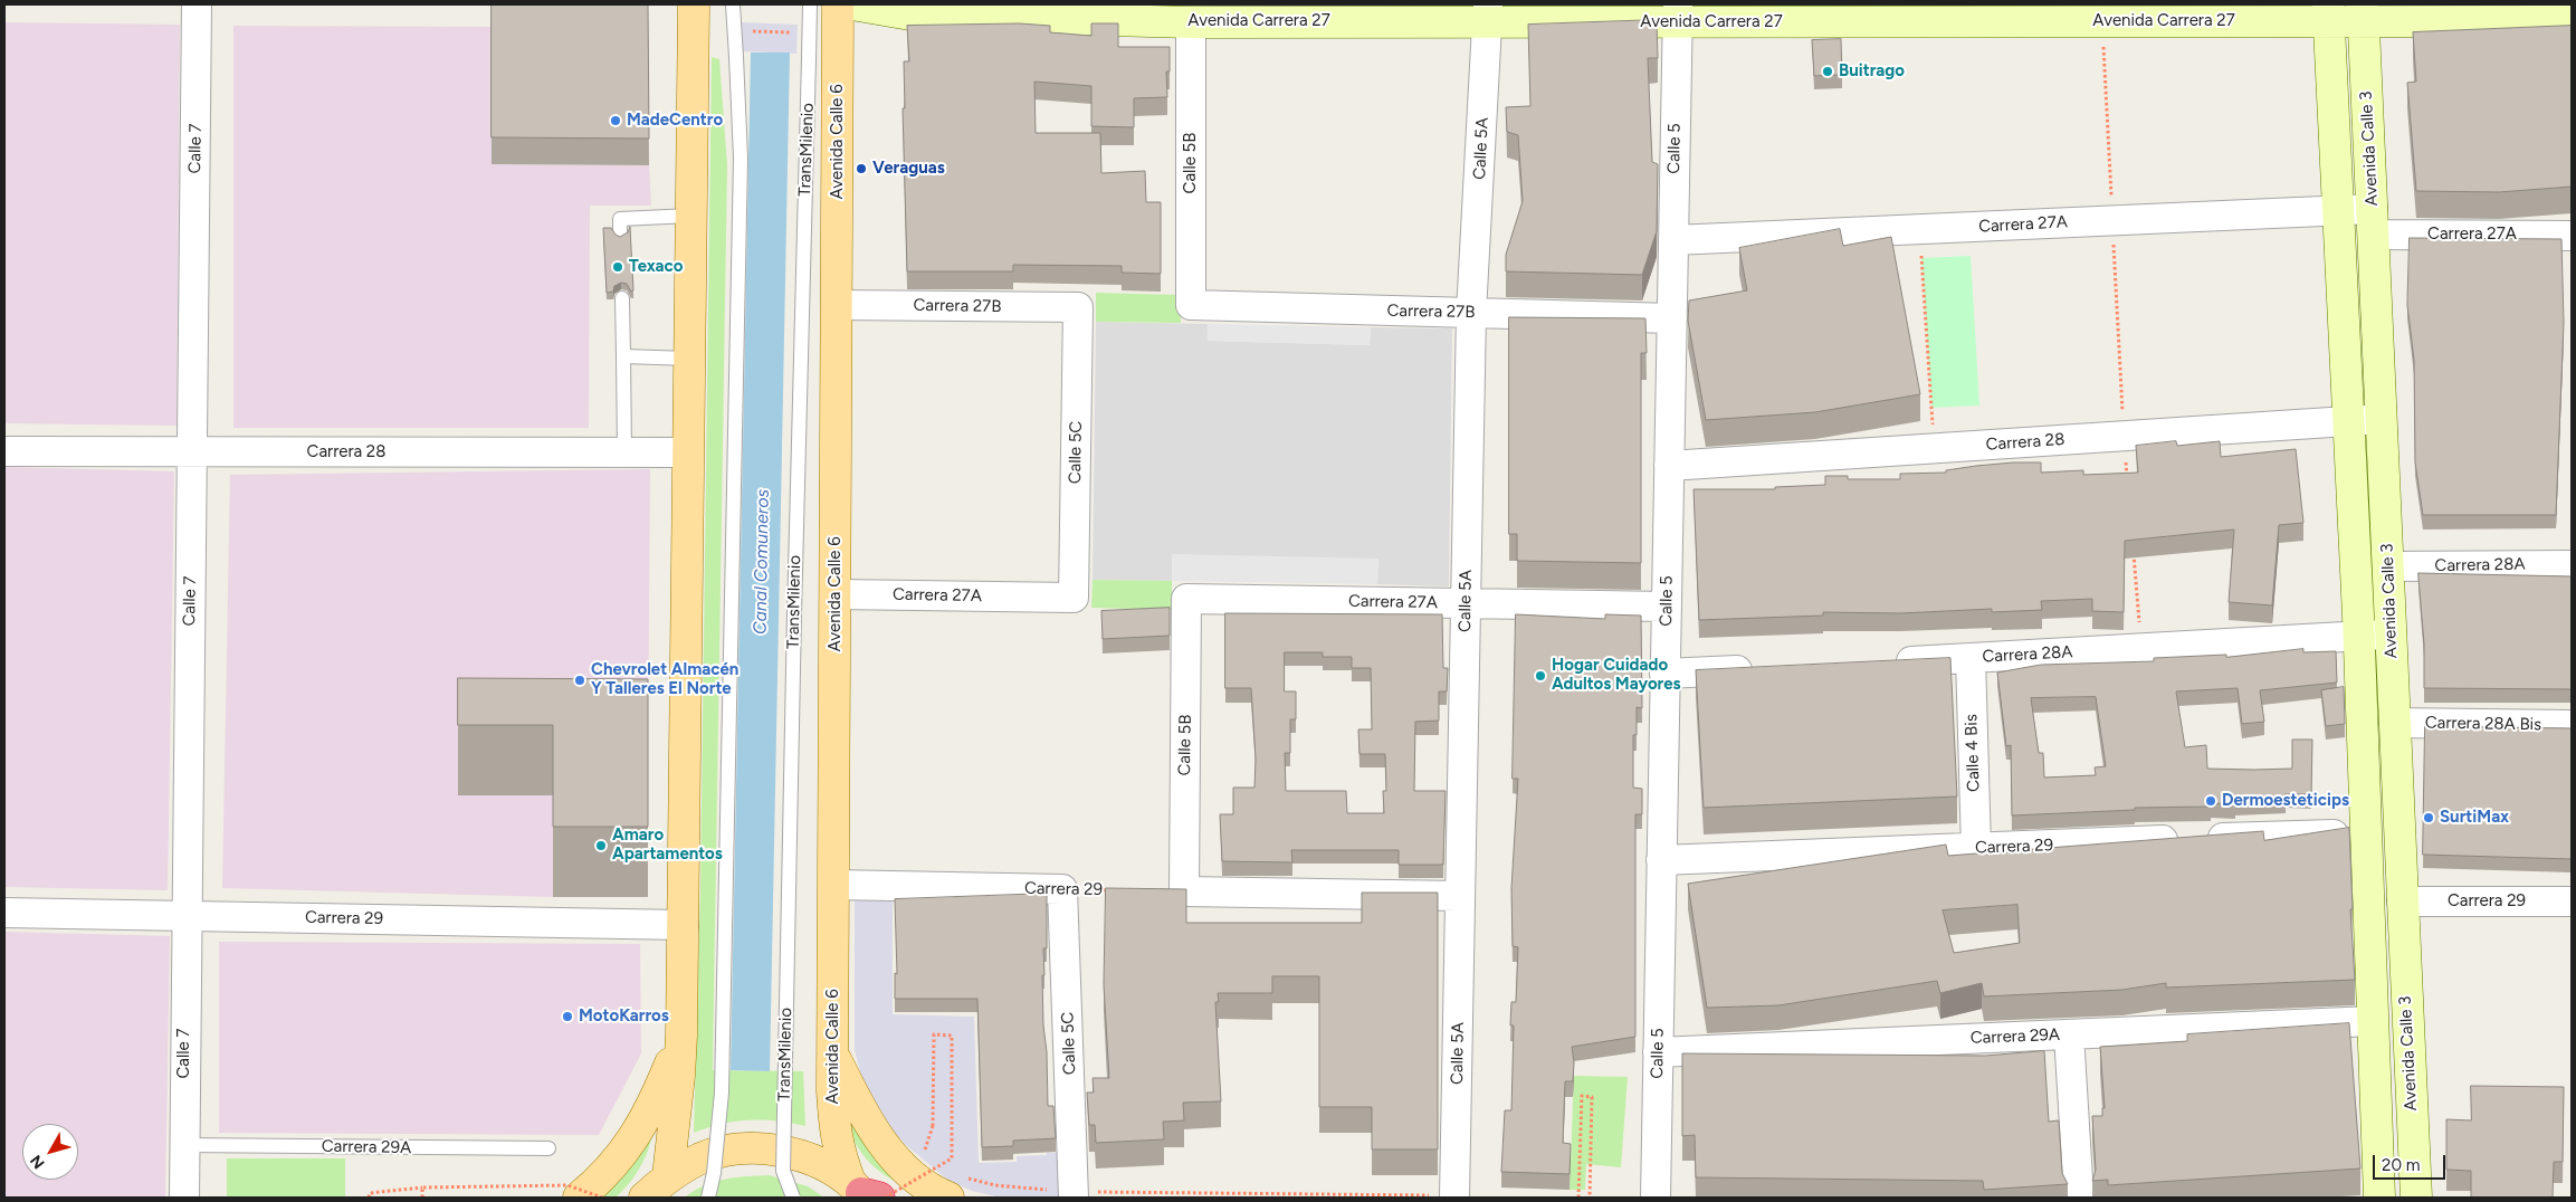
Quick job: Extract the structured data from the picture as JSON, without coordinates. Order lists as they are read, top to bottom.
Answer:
{
  "streets": {
    "main road": ["Avenida Calle 6"],
    "street": [
      "Avenida Carrera 27",
      "Calle 7",
      "Calle 5A",
      "Calle 5",
      "Avenida Calle 3",
      "Calle 5B",
      "Carrera 27A",
      "Carrera 27B",
      "Carrera 28",
      "Calle 5C",
      "Carrera 28A",
      "Carrera 28A Bis",
      "Calle 4 Bis",
      "Carrera 29",
      "Carrera 29A"
    ],
    "lane": ["TransMilenio"]
  },
  "crossings": [
    ["Avenida Carrera 27", "Calle 5A"],
    ["Avenida Carrera 27", "Calle 5"],
    ["Avenida Carrera 27", "Avenida Calle 3"],
    ["Avenida Carrera 27", "Calle 5B"],
    ["Avenida Calle 6", "Carrera 27A"],
    ["Avenida Calle 6", "Carrera 27B"],
    ["Avenida Calle 6", "Carrera 29"],
    ["Calle 7", "Carrera 28"],
    ["Calle 7", "Carrera 29"],
    ["Calle 7", "Carrera 29A"],
    ["Calle 5A", "Calle 5B"],
    ["Calle 5A", "Carrera 27A"],
    ["Calle 5A", "Carrera 27B"],
    ["Calle 5", "Carrera 27A"],
    ["Calle 5", "Carrera 27B"],
    ["Calle 5", "Carrera 28"],
    ["Calle 5", "Carrera 29"],
    ["Calle 5", "Carrera 29A"],
    ["Avenida Calle 3", "Carrera 27A"],
    ["Avenida Calle 3", "Carrera 28"],
    ["Avenida Calle 3", "Carrera 28A"],
    ["Avenida Calle 3", "Carrera 28A Bis"],
    ["Avenida Calle 3", "Carrera 29"],
    ["Avenida Calle 3", "Carrera 29A"],
    ["Calle 5B", "Carrera 27A"],
    ["Calle 5B", "Carrera 27B"],
    ["Carrera 27A", "Calle 5C"],
    ["Carrera 27B", "Calle 5C"],
    ["Calle 5C", "Carrera 29"],
    ["Carrera 28A", "Calle 4 Bis"],
    ["Calle 4 Bis", "Carrera 29"]
  ],
  "water": ["Canal Comuneros"],
  "places": [
    "Buitrago",
    "MadeCentro",
    "Veraguas",
    "Texaco",
    "Hogar Cuidado Adultos Mayores",
    "Chevrolet Almacén Y Talleres El Norte",
    "Dermoesteticips",
    "SurtiMax",
    "Amaro Apartamentos",
    "MotoKarros"
  ],
  "scale_bar": "20 m",
  "north": "bottom left"
}
